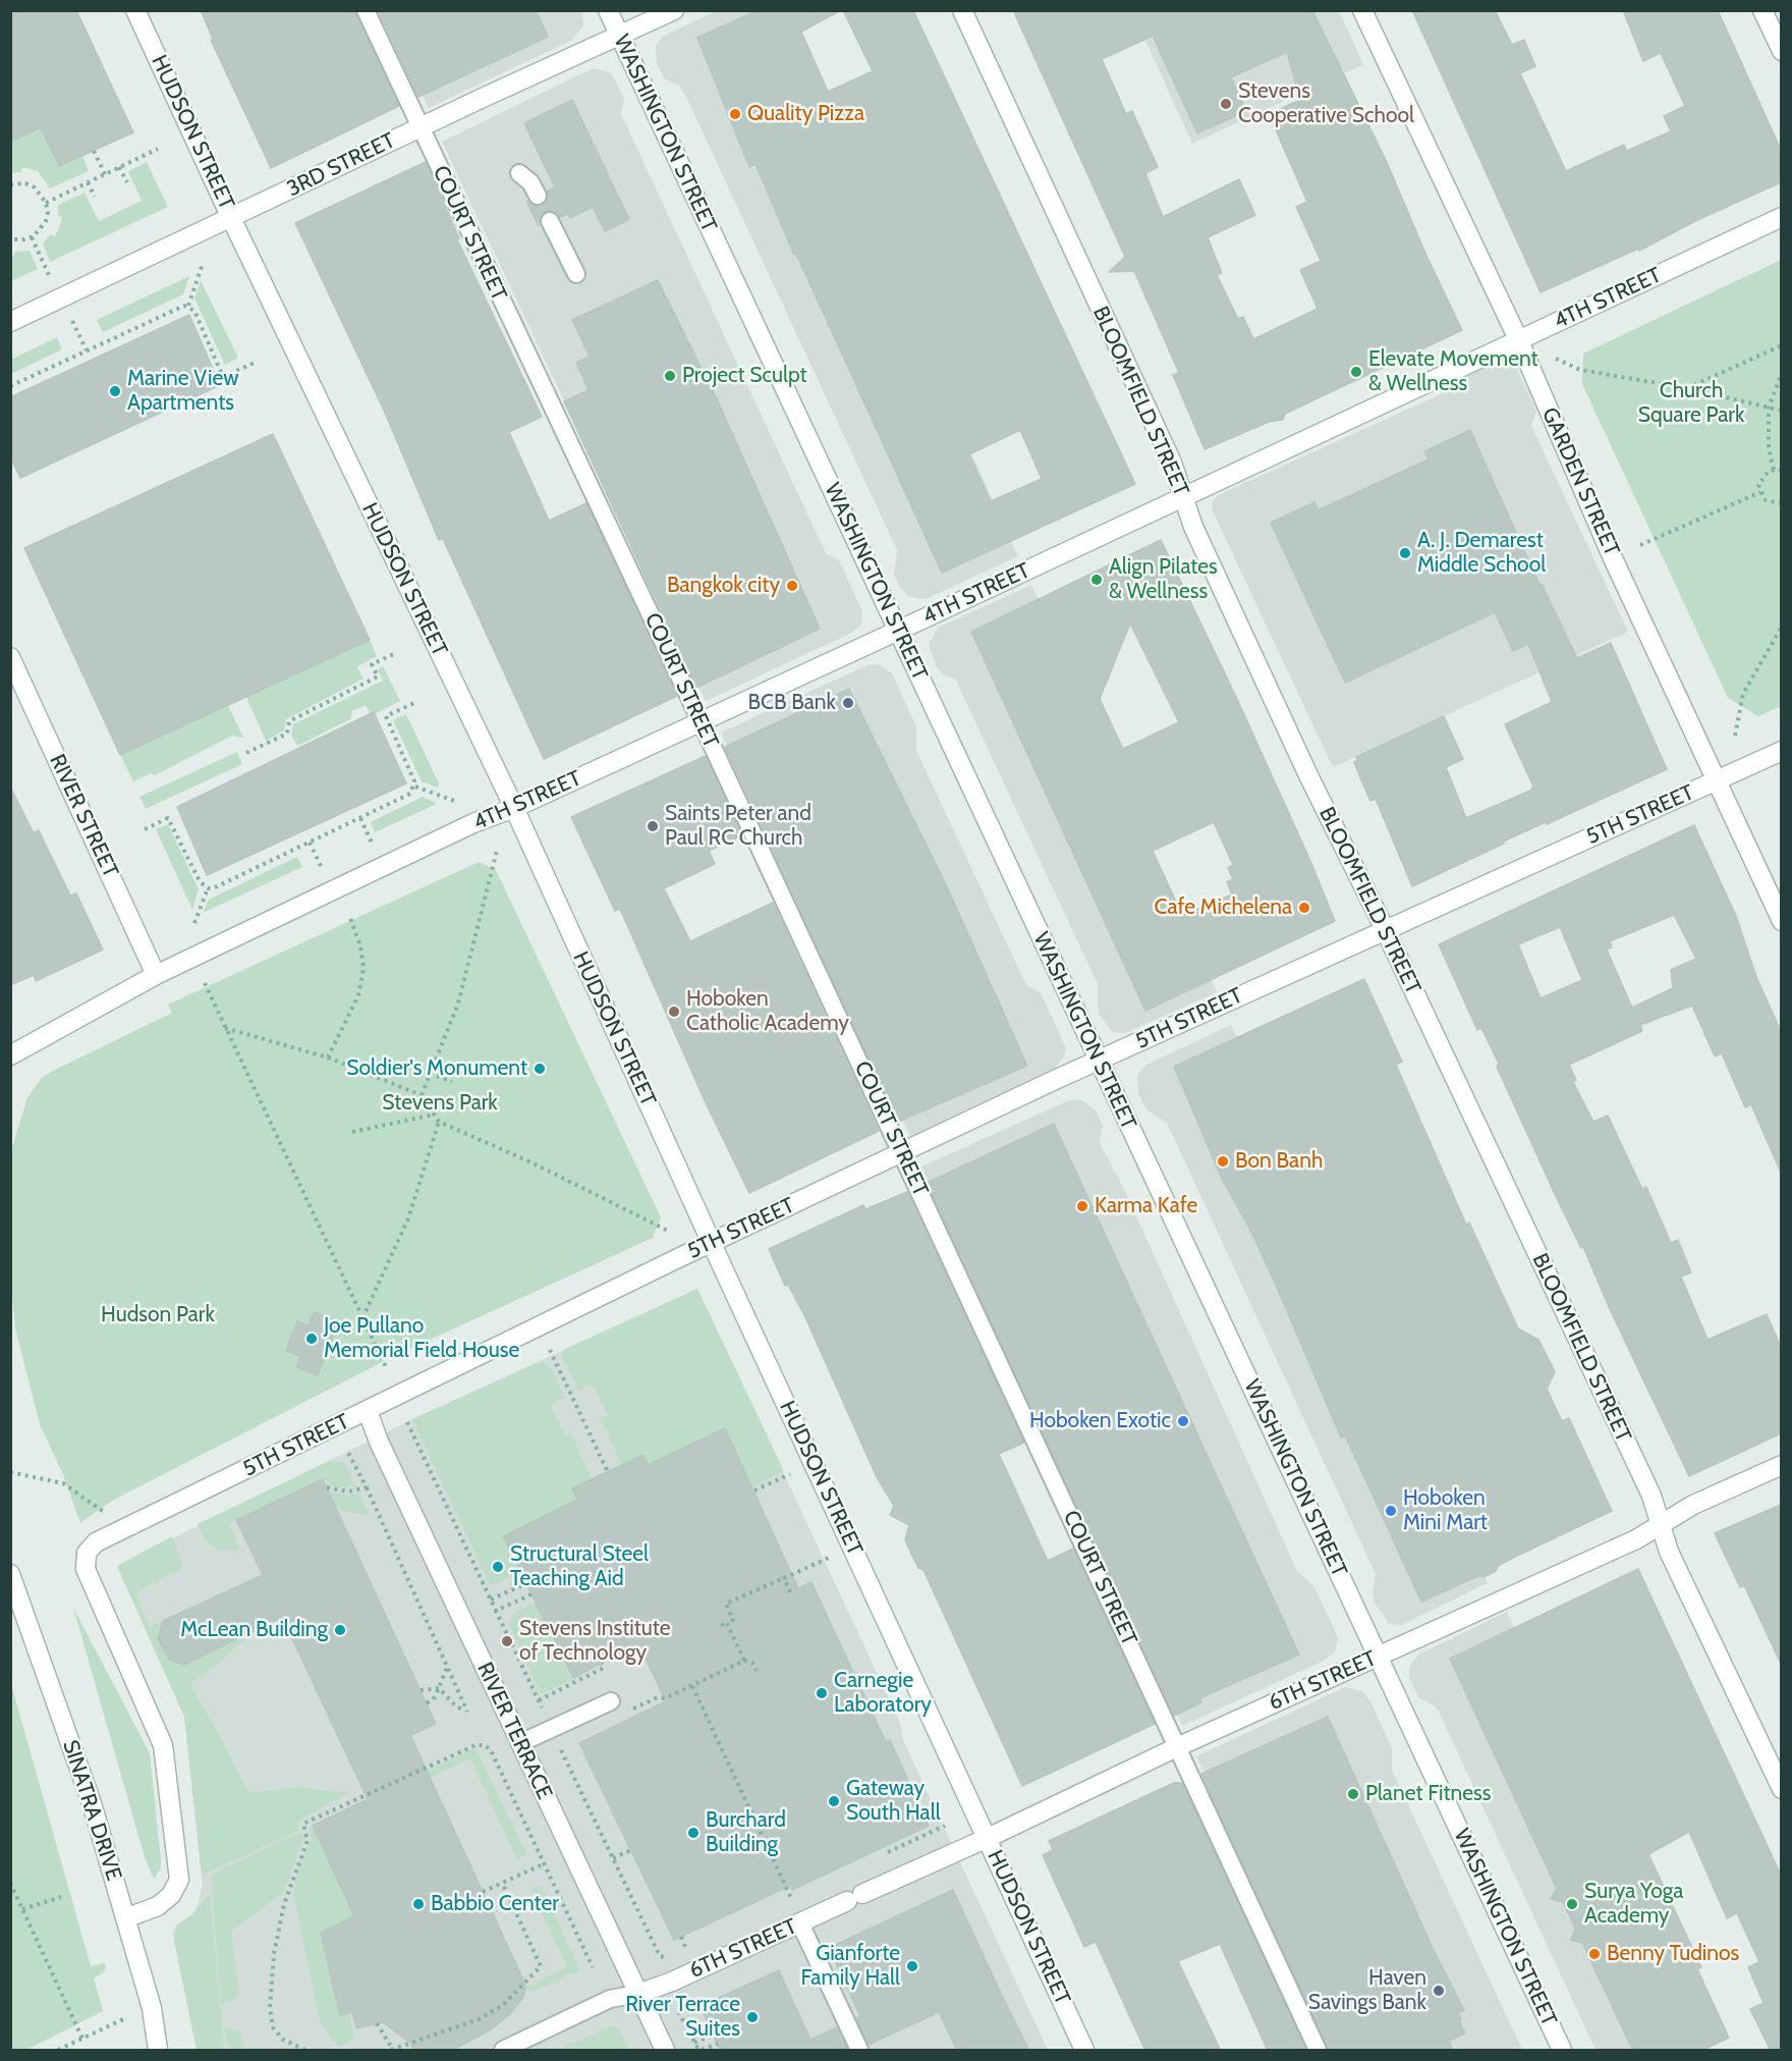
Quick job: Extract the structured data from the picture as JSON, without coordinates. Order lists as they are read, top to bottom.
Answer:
{
  "streets": {
    "street": [
      "HUDSON STREET",
      "WASHINGTON STREET",
      "3RD STREET",
      "4TH STREET",
      "BLOOMFIELD STREET",
      "GARDEN STREET",
      "5TH STREET",
      "RIVER STREET",
      "6TH STREET",
      "RIVER TERRACE",
      "SINATRA DRIVE"
    ],
    "lane": ["COURT STREET"]
  },
  "crossings": [
    ["HUDSON STREET", "3RD STREET"],
    ["HUDSON STREET", "4TH STREET"],
    ["HUDSON STREET", "5TH STREET"],
    ["HUDSON STREET", "6TH STREET"],
    ["WASHINGTON STREET", "3RD STREET"],
    ["WASHINGTON STREET", "4TH STREET"],
    ["WASHINGTON STREET", "5TH STREET"],
    ["WASHINGTON STREET", "6TH STREET"],
    ["3RD STREET", "COURT STREET"],
    ["COURT STREET", "4TH STREET"],
    ["COURT STREET", "5TH STREET"],
    ["COURT STREET", "6TH STREET"],
    ["4TH STREET", "BLOOMFIELD STREET"],
    ["4TH STREET", "GARDEN STREET"],
    ["4TH STREET", "RIVER STREET"],
    ["BLOOMFIELD STREET", "5TH STREET"],
    ["BLOOMFIELD STREET", "6TH STREET"],
    ["GARDEN STREET", "5TH STREET"],
    ["5TH STREET", "RIVER TERRACE"],
    ["5TH STREET", "SINATRA DRIVE"],
    ["6TH STREET", "RIVER TERRACE"]
  ],
  "parks": ["Church Square Park", "Stevens Park", "Hudson Park"],
  "places": [
    "Stevens Cooperative School",
    "Quality Pizza",
    "Elevate Movement & Wellness",
    "Project Sculpt",
    "Marine View Apartments",
    "A. J. Demarest Middle School",
    "Align Pilates & Wellness",
    "Bangkok city",
    "BCB Bank",
    "Saints Peter and Paul RC Church",
    "Cafe Michelena",
    "Hoboken Catholic Academy",
    "Soldier's Monument",
    "Bon Banh",
    "Karma Kafe",
    "Joe Pullano Memorial Field House",
    "Hoboken Exotic",
    "Hoboken Mini Mart",
    "Structural Steel Teaching Aid",
    "McLean Building",
    "Stevens Institute of Technology",
    "Carnegie Laboratory",
    "Planet Fitness",
    "Gateway South Hall",
    "Burchard Building",
    "Babbio Center",
    "Surya Yoga Academy",
    "Benny Tudinos",
    "Gianforte Family Hall",
    "Haven Savings Bank",
    "River Terrace Suites"
  ]
}
